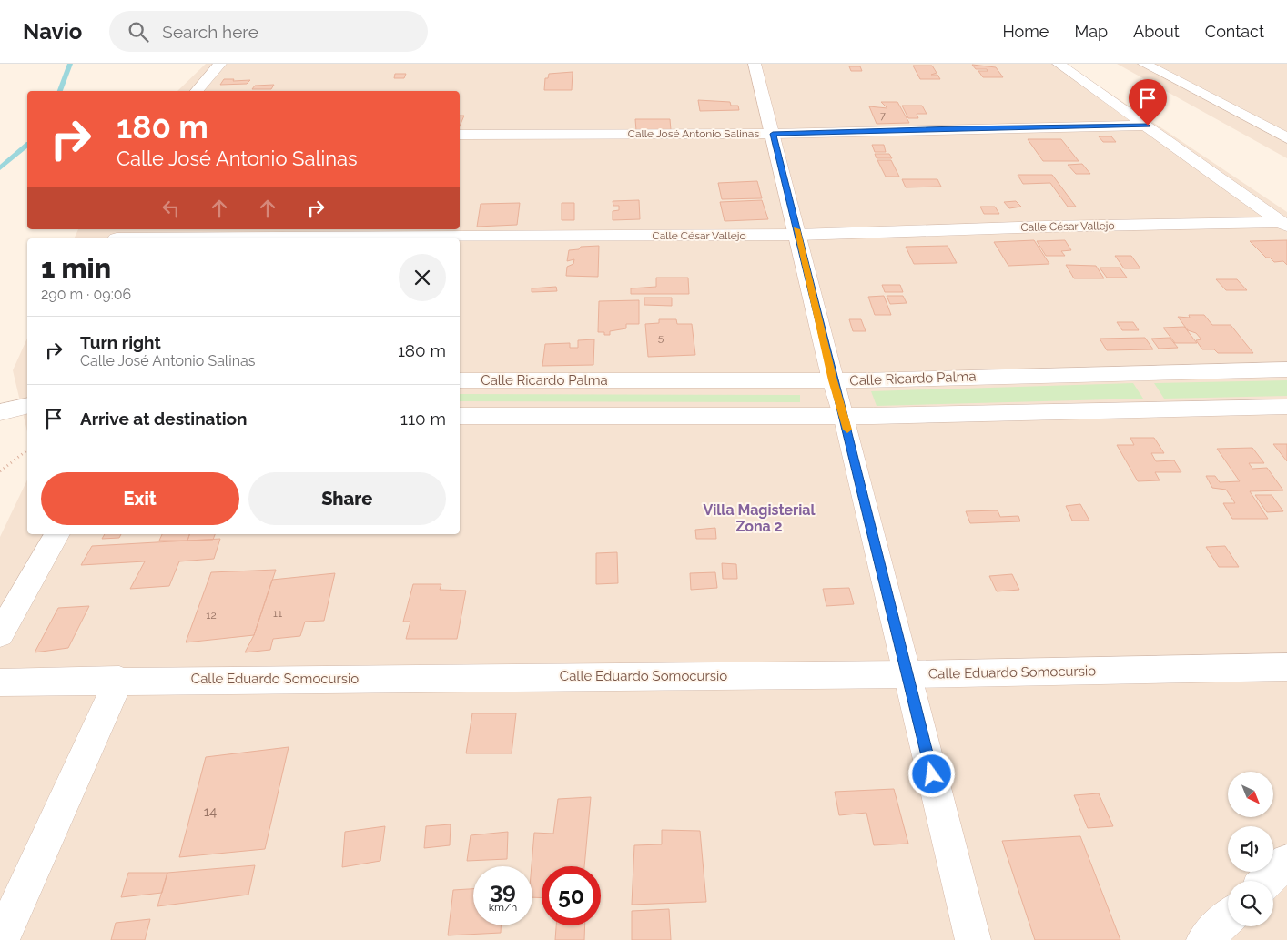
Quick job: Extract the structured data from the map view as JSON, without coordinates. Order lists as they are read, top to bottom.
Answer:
{
  "streets": {
    "street": [
      "Calle José Antonio Salinas",
      "Calle César Vallejo",
      "Calle Ricardo Palma",
      "Calle Eduardo Somocursio"
    ]
  },
  "districts": ["Villa Magisterial Zona 2"],
  "house_numbers": [
    "7",
    "5",
    "11",
    "12",
    "14"
  ],
  "north": "bottom right",
  "page": {
    "header": "Navio",
    "search": "Search here",
    "nav": [
      "Home",
      "Map",
      "About",
      "Contact"
    ],
    "turn": ["180 m", "Calle José Antonio Salinas"],
    "heading": ["1 min", "290 m · 09:06"],
    "list": [
      {
        "name": "Turn right",
        "note": "Calle José Antonio Salinas",
        "value": "180 m"
      },
      {
        "name": "Arrive at destination",
        "value": "110 m"
      }
    ],
    "buttons": ["Exit", "Share"],
    "speed": "39 km/h",
    "limit": "50"
  }
}
